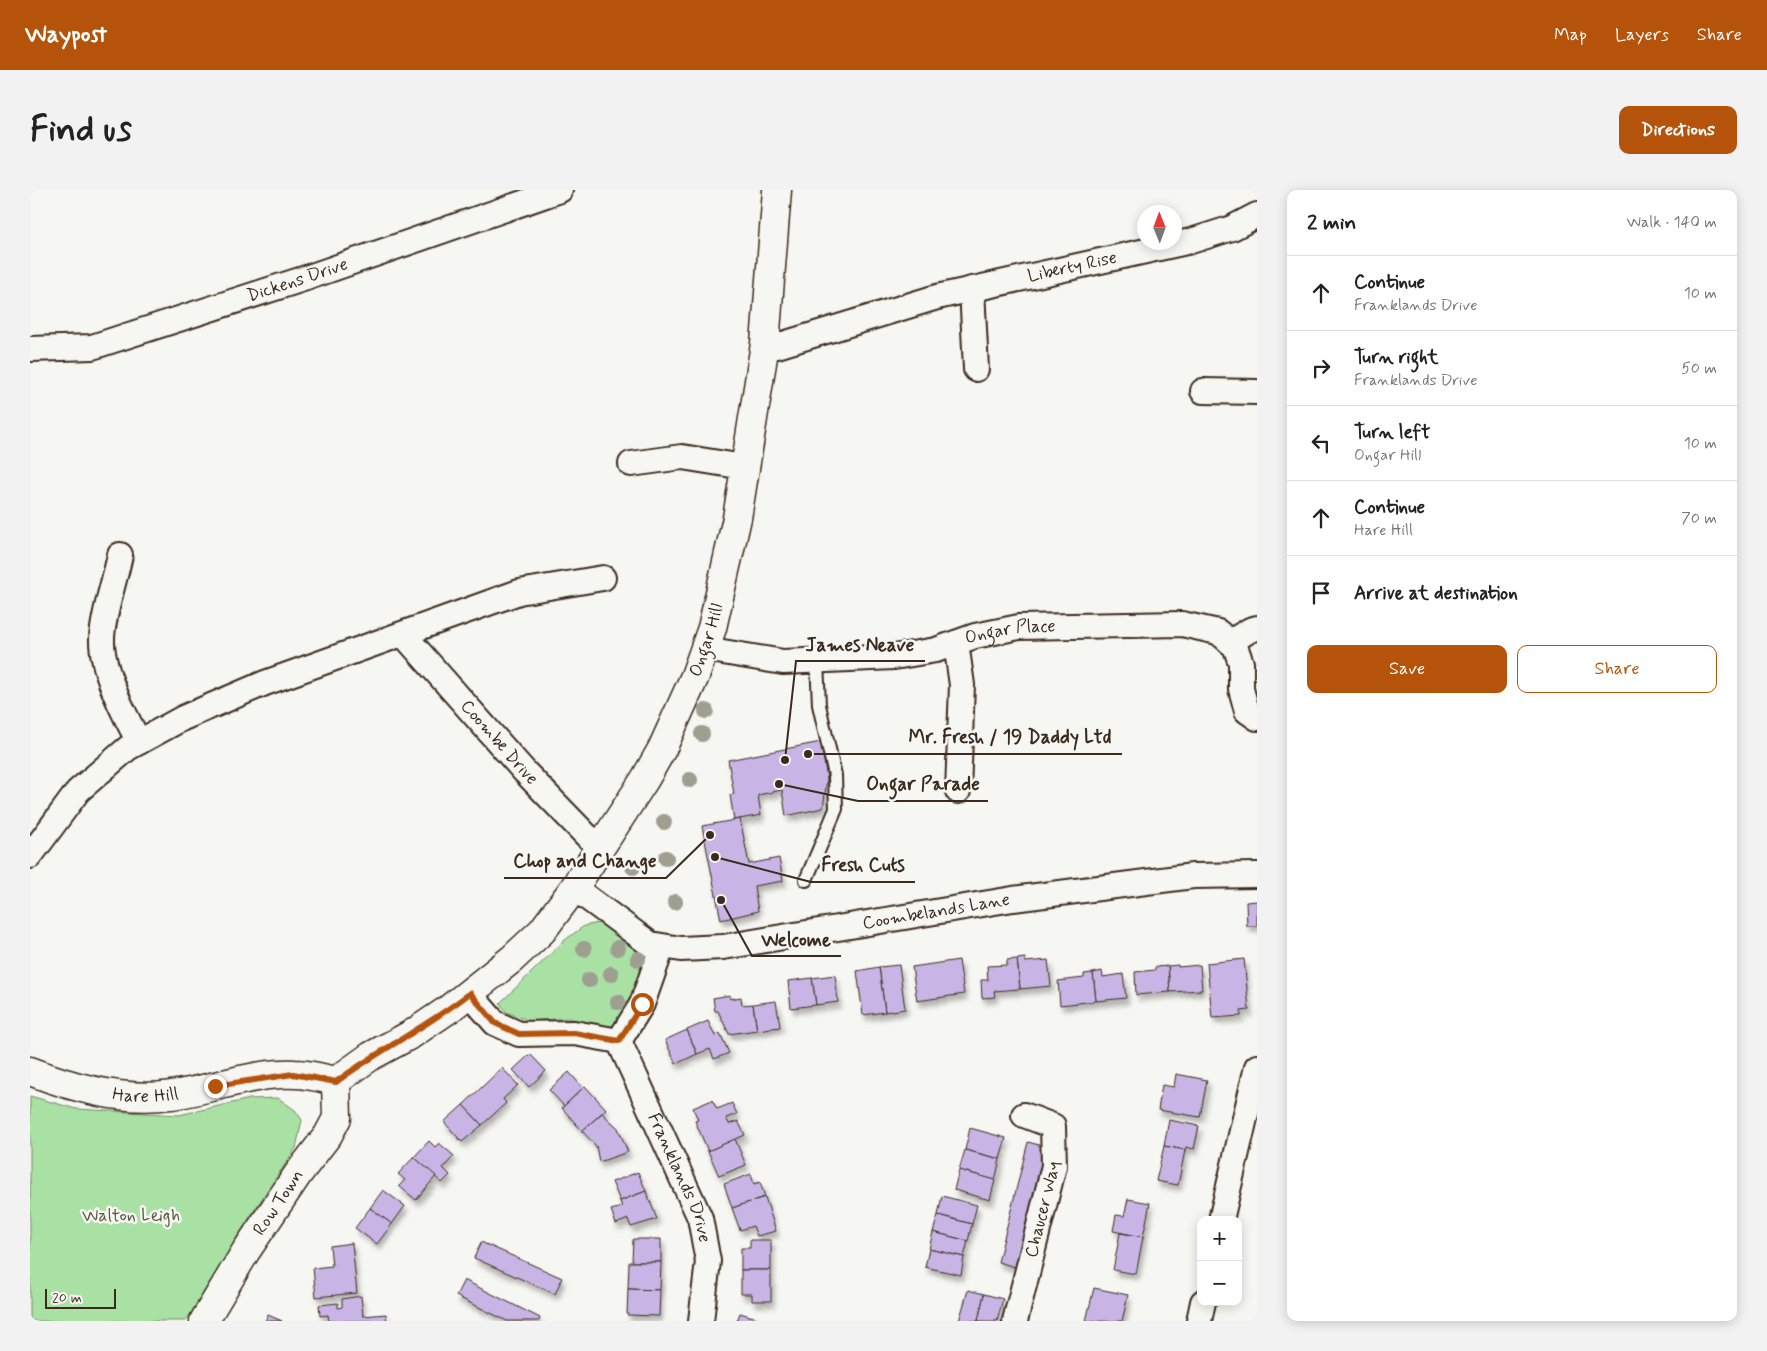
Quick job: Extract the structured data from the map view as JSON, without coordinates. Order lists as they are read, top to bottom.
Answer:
{
  "streets": {
    "street": [
      "Liberty Rise",
      "Dickens Drive",
      "Ongar Place",
      "Ongar Hill",
      "Coombe Drive",
      "Coombelands Lane",
      "Hare Hill",
      "Franklands Drive",
      "Row Town",
      "Chaucer Way"
    ]
  },
  "crossings": [
    ["Liberty Rise", "Ongar Hill"],
    ["Ongar Place", "Ongar Hill"],
    ["Ongar Hill", "Coombe Drive"],
    ["Ongar Hill", "Coombelands Lane"],
    ["Hare Hill", "Row Town"]
  ],
  "parks": ["Walton Leigh"],
  "places": [
    "Mr. Fresh / 19 Daddy Ltd",
    "James Neave",
    "Ongar Parade",
    "Chop and Change",
    "Fresh Cuts",
    "Welcome"
  ],
  "scale_bar": "20 m",
  "north": "top",
  "page": {
    "header": "Waypost",
    "nav": ["Map", "Layers", "Share"],
    "buttons": [
      "Directions",
      ["Save", "Share"]
    ],
    "title": "Find us",
    "heading": ["2 min", "Walk · 140 m"],
    "list": [
      ["Continue", "Franklands Drive", "10 m"],
      ["Turn right", "Franklands Drive", "50 m"],
      ["Turn left", "Ongar Hill", "10 m"],
      ["Continue", "Hare Hill", "70 m"],
      "Arrive at destination"
    ],
    "map_buttons": ["+", "−"],
    "scale": "20 m"
  }
}
